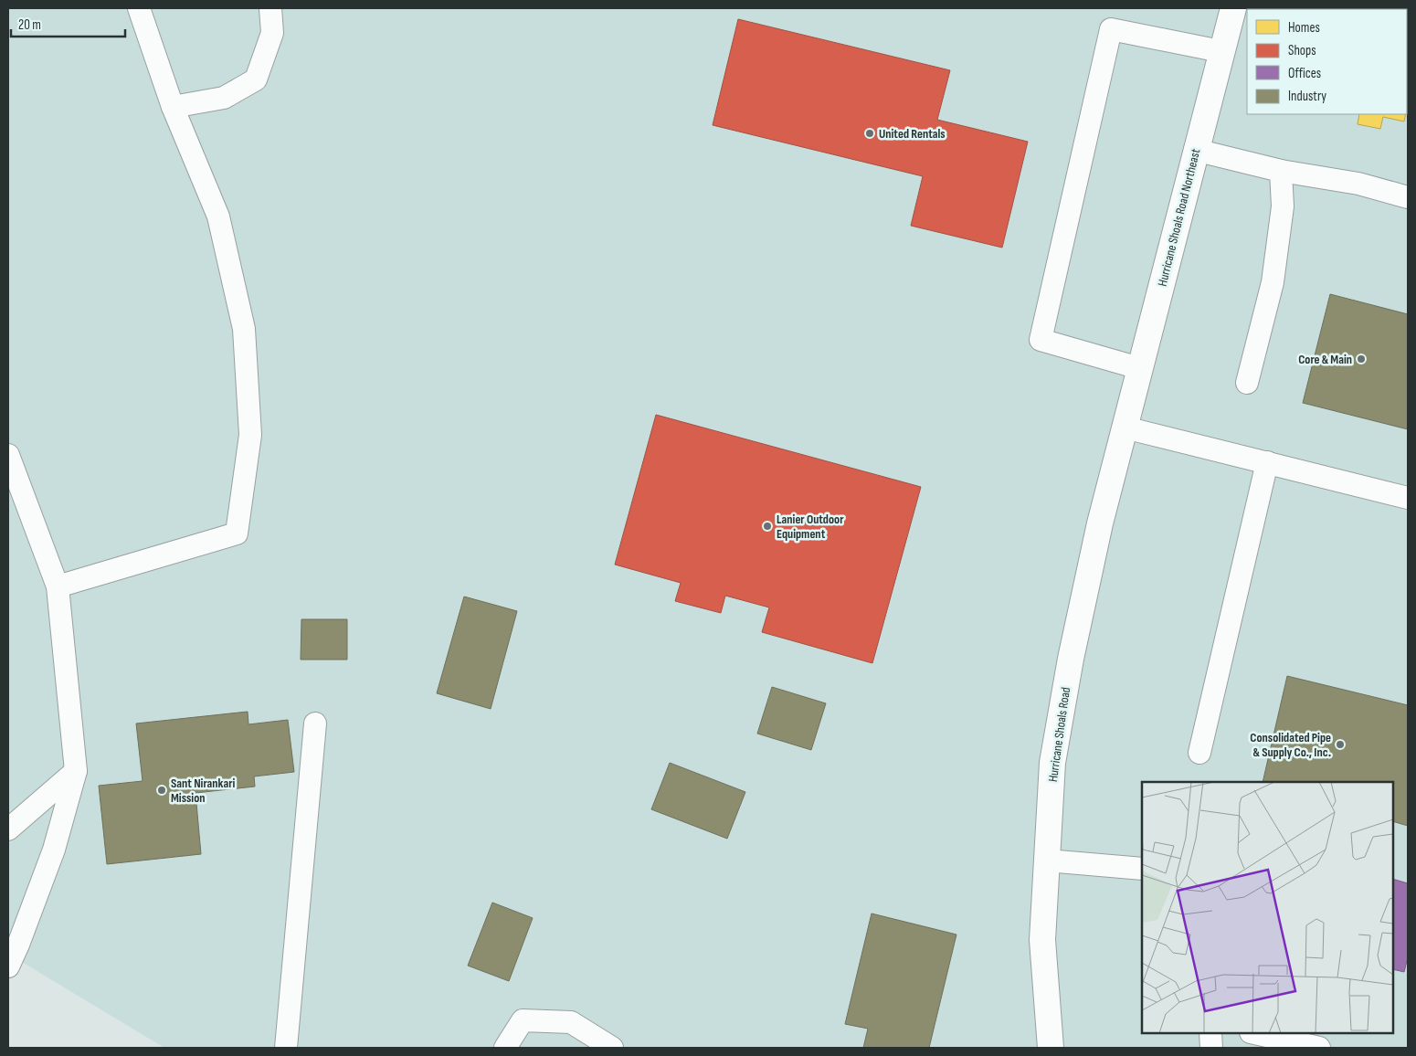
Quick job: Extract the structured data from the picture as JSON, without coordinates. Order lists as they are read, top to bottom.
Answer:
{
  "streets": {
    "street": ["Hurricane Shoals Road Northeast", "Hurricane Shoals Road"]
  },
  "crossings": [
    ["Hurricane Shoals Road Northeast", "Hurricane Shoals Road"]
  ],
  "places": [
    "United Rentals",
    "Core & Main",
    "Lanier Outdoor Equipment",
    "Consolidated Pipe & Supply Co., Inc.",
    "Sant Nirankari Mission"
  ],
  "legend": [
    "Homes",
    "Shops",
    "Offices",
    "Industry"
  ],
  "scale_bar": "20 m"
}
